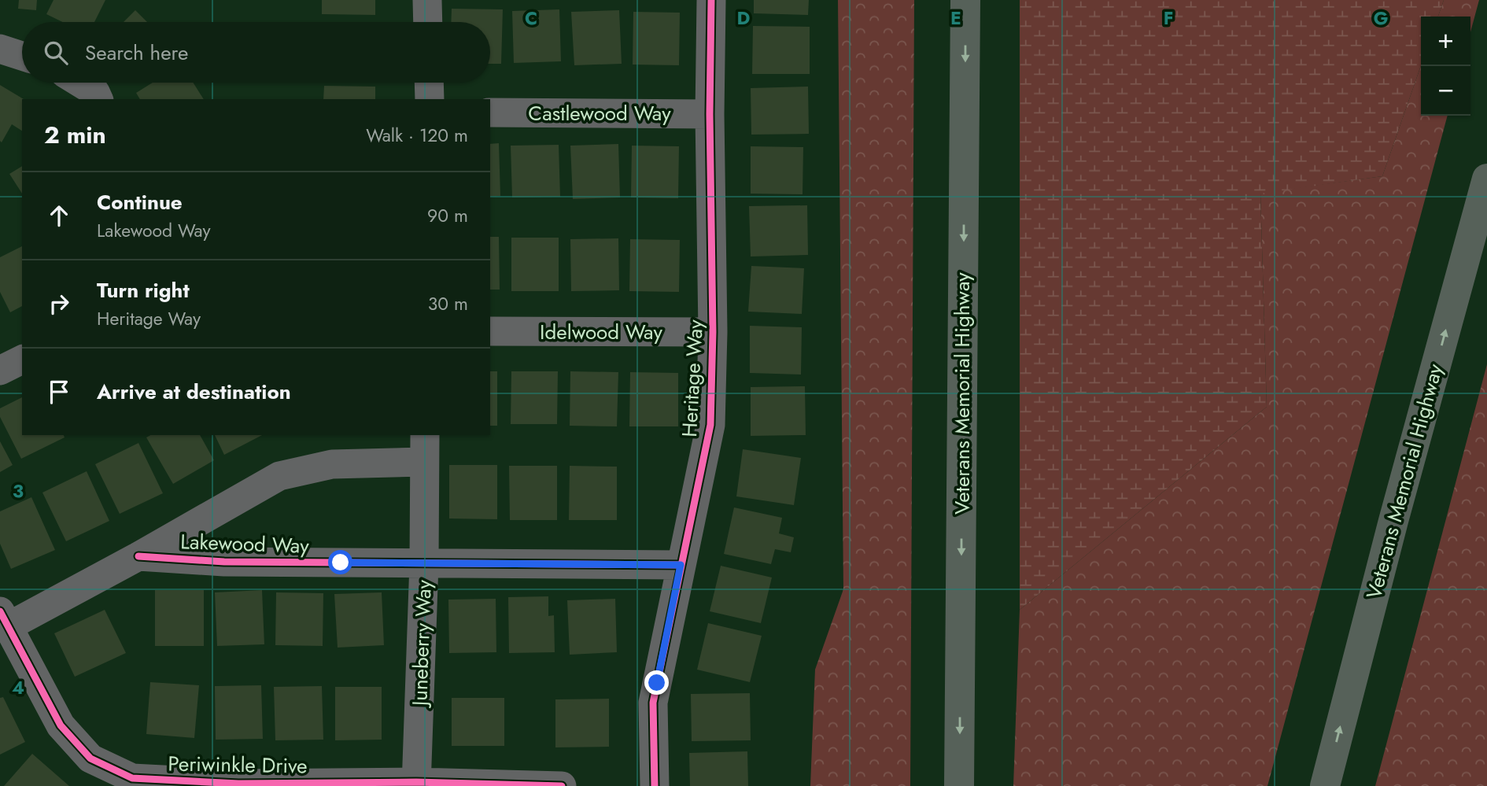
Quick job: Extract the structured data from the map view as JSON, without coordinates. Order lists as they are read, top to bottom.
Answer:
{
  "streets": {
    "highway": ["Veterans Memorial Highway"],
    "street": [
      "Castlewood Way",
      "Idelwood Way",
      "Heritage Way",
      "Lakewood Way",
      "Juneberry Way",
      "Periwinkle Drive"
    ]
  },
  "crossings": [
    ["Castlewood Way", "Heritage Way"],
    ["Idelwood Way", "Heritage Way"],
    ["Heritage Way", "Lakewood Way"],
    ["Lakewood Way", "Juneberry Way"],
    ["Juneberry Way", "Periwinkle Drive"]
  ],
  "page": {
    "map_buttons": ["+", "−"],
    "search": "Search here",
    "heading": ["2 min", "Walk · 120 m"],
    "list": [
      ["Continue", "Lakewood Way", "90 m"],
      ["Turn right", "Heritage Way", "30 m"],
      "Arrive at destination"
    ]
  },
  "grid": {
    "columns": [
      "C",
      "D",
      "E",
      "F",
      "G"
    ],
    "rows": ["3", "4"]
  }
}
